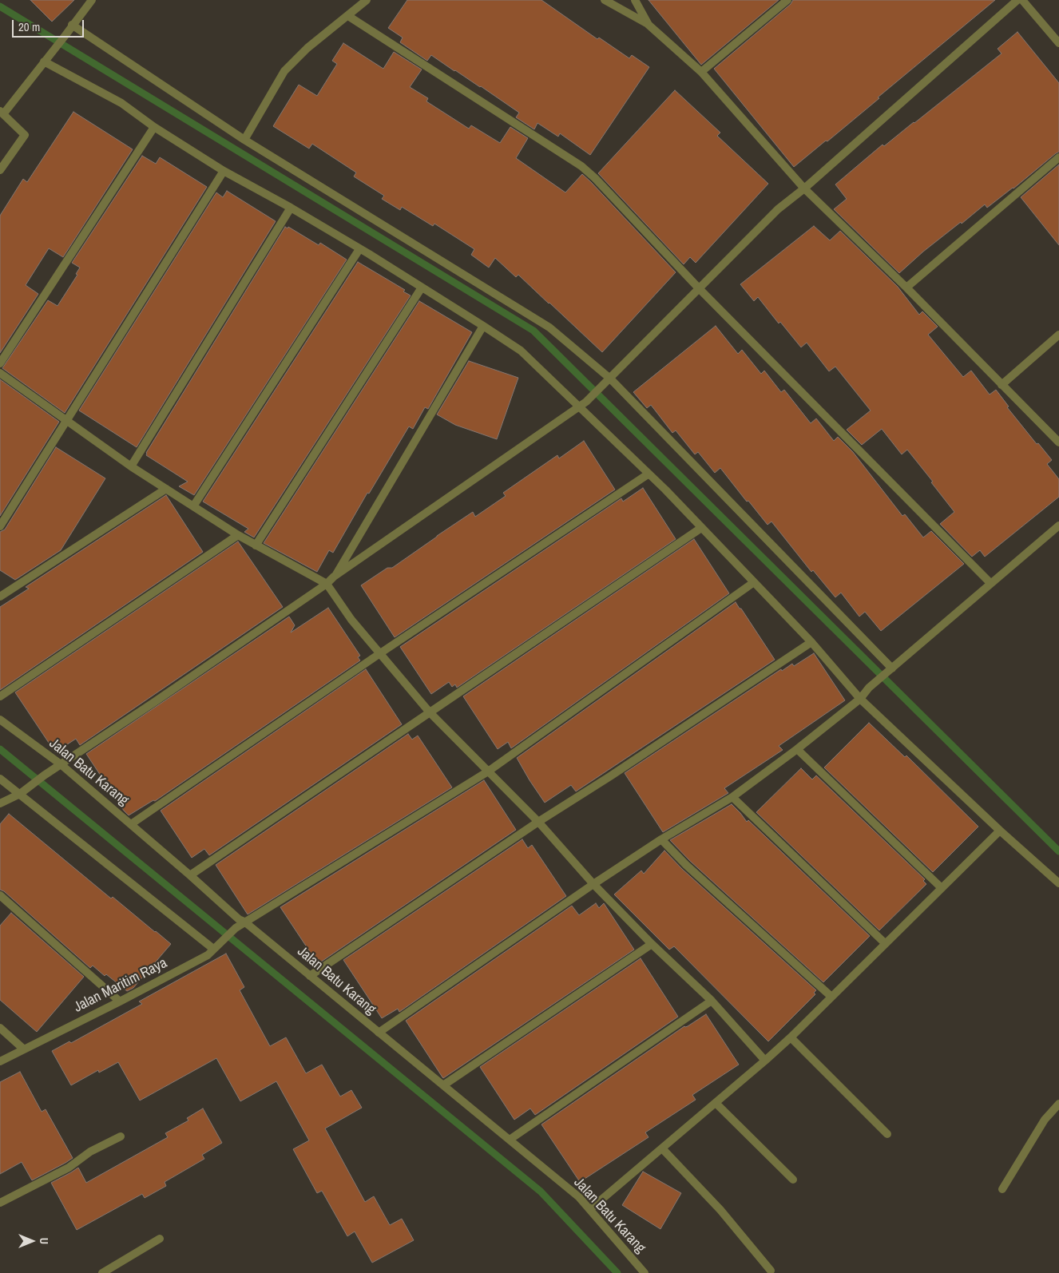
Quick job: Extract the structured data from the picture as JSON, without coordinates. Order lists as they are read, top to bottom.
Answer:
{
  "streets": {
    "street": ["Jalan Batu Karang", "Jalan Maritim Raya"]
  },
  "crossings": [
    ["Jalan Batu Karang", "Jalan Maritim Raya"]
  ],
  "scale_bar": "20 m",
  "north": "right"
}
